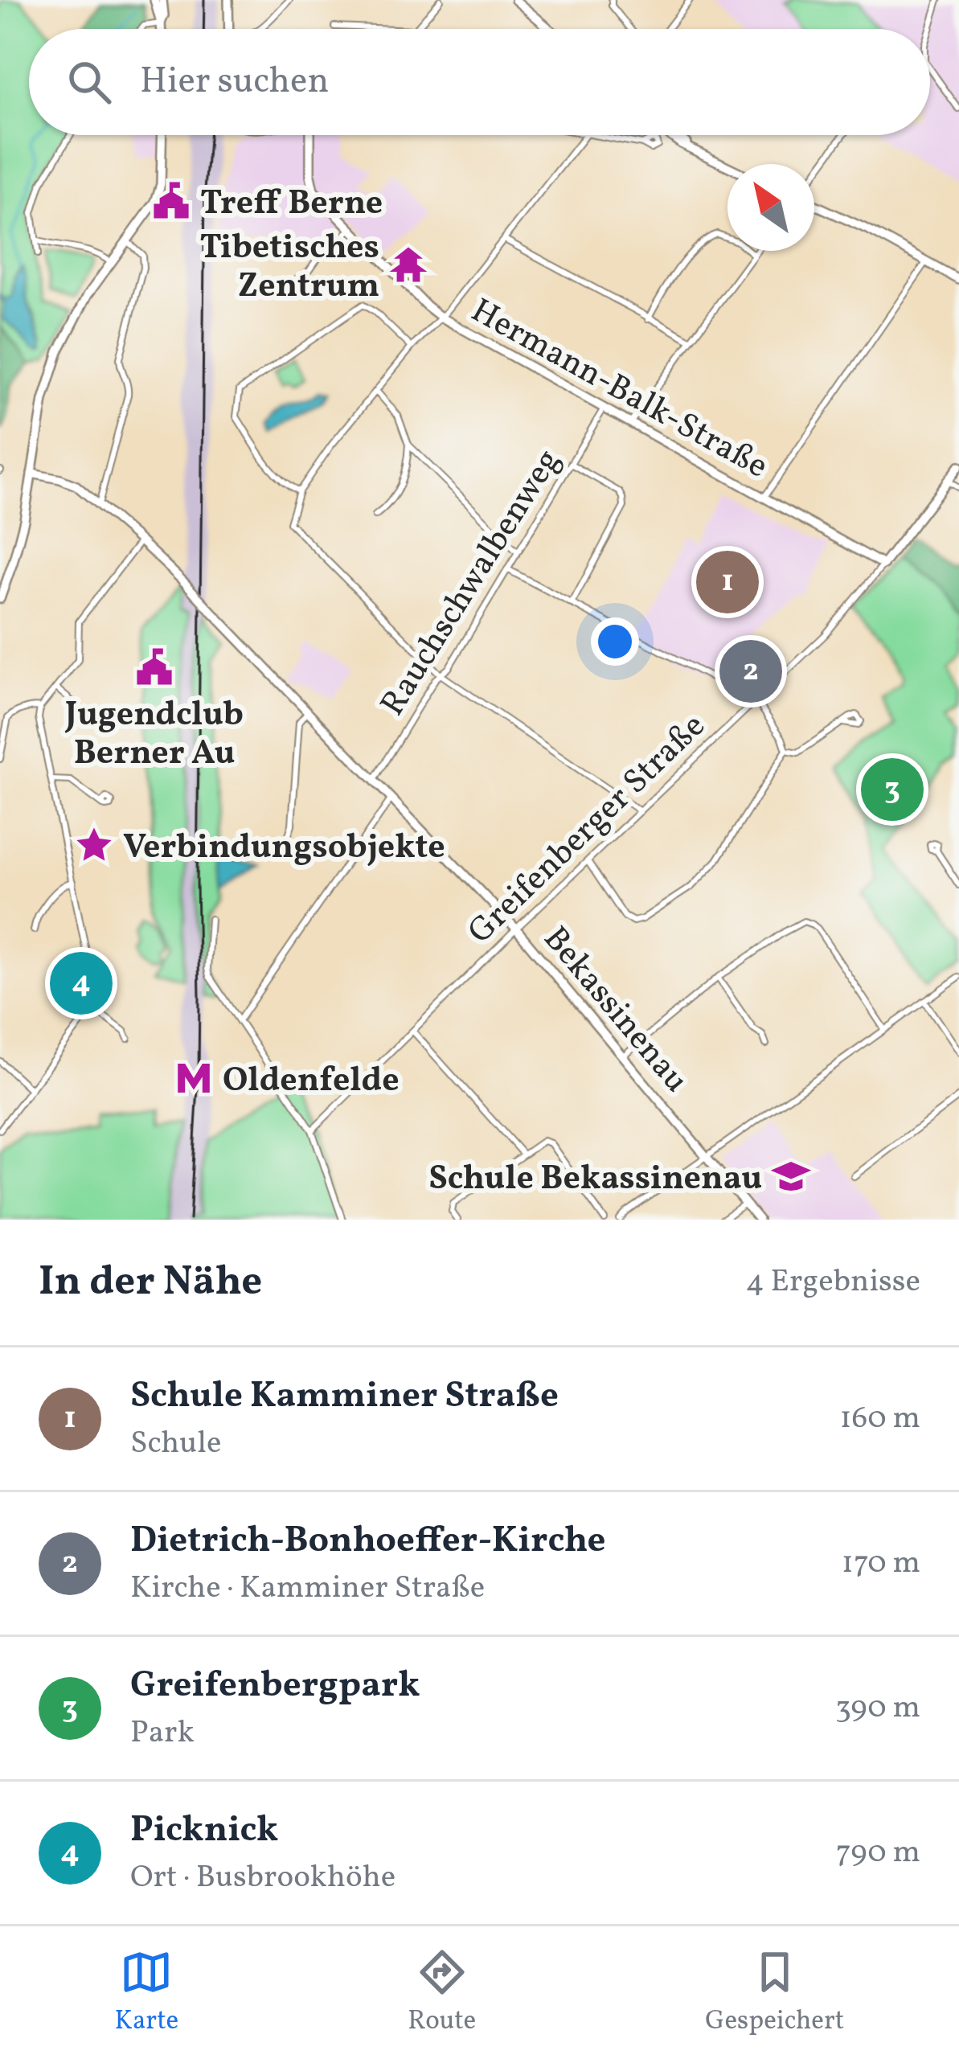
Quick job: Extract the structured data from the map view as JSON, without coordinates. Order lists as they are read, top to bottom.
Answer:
{
  "streets": {
    "street": [
      "Hermann-Balk-Straße",
      "Rauchschwalbenweg",
      "Greifenberger Straße",
      "Bekassinenau"
    ]
  },
  "crossings": [
    ["Hermann-Balk-Straße", "Rauchschwalbenweg"],
    ["Hermann-Balk-Straße", "Greifenberger Straße"],
    ["Rauchschwalbenweg", "Bekassinenau"],
    ["Greifenberger Straße", "Bekassinenau"]
  ],
  "places": {
    "public building": ["Treff Berne", "Jugendclub Berner Au"],
    "temple": ["Tibetisches Zentrum"],
    "place": ["Verbindungsobjekte"],
    "metro station": ["Oldenfelde"],
    "school or university": ["Schule Bekassinenau"]
  },
  "north": "top left",
  "page": {
    "search": "Hier suchen",
    "pins": [
      "1",
      "2",
      "3",
      "4"
    ],
    "heading": ["In der Nähe", "4 Ergebnisse"],
    "list": [
      {
        "mark": "1",
        "name": "Schule Kamminer Straße",
        "note": "Schule",
        "value": "160 m"
      },
      {
        "mark": "2",
        "name": "Dietrich-Bonhoeffer-Kirche",
        "note": "Kirche · Kamminer Straße",
        "value": "170 m"
      },
      {
        "mark": "3",
        "name": "Greifenbergpark",
        "note": "Park",
        "value": "390 m"
      },
      {
        "mark": "4",
        "name": "Picknick",
        "note": "Ort · Busbrookhöhe",
        "value": "790 m"
      }
    ],
    "nav": ["Karte", "Route", "Gespeichert"]
  }
}
